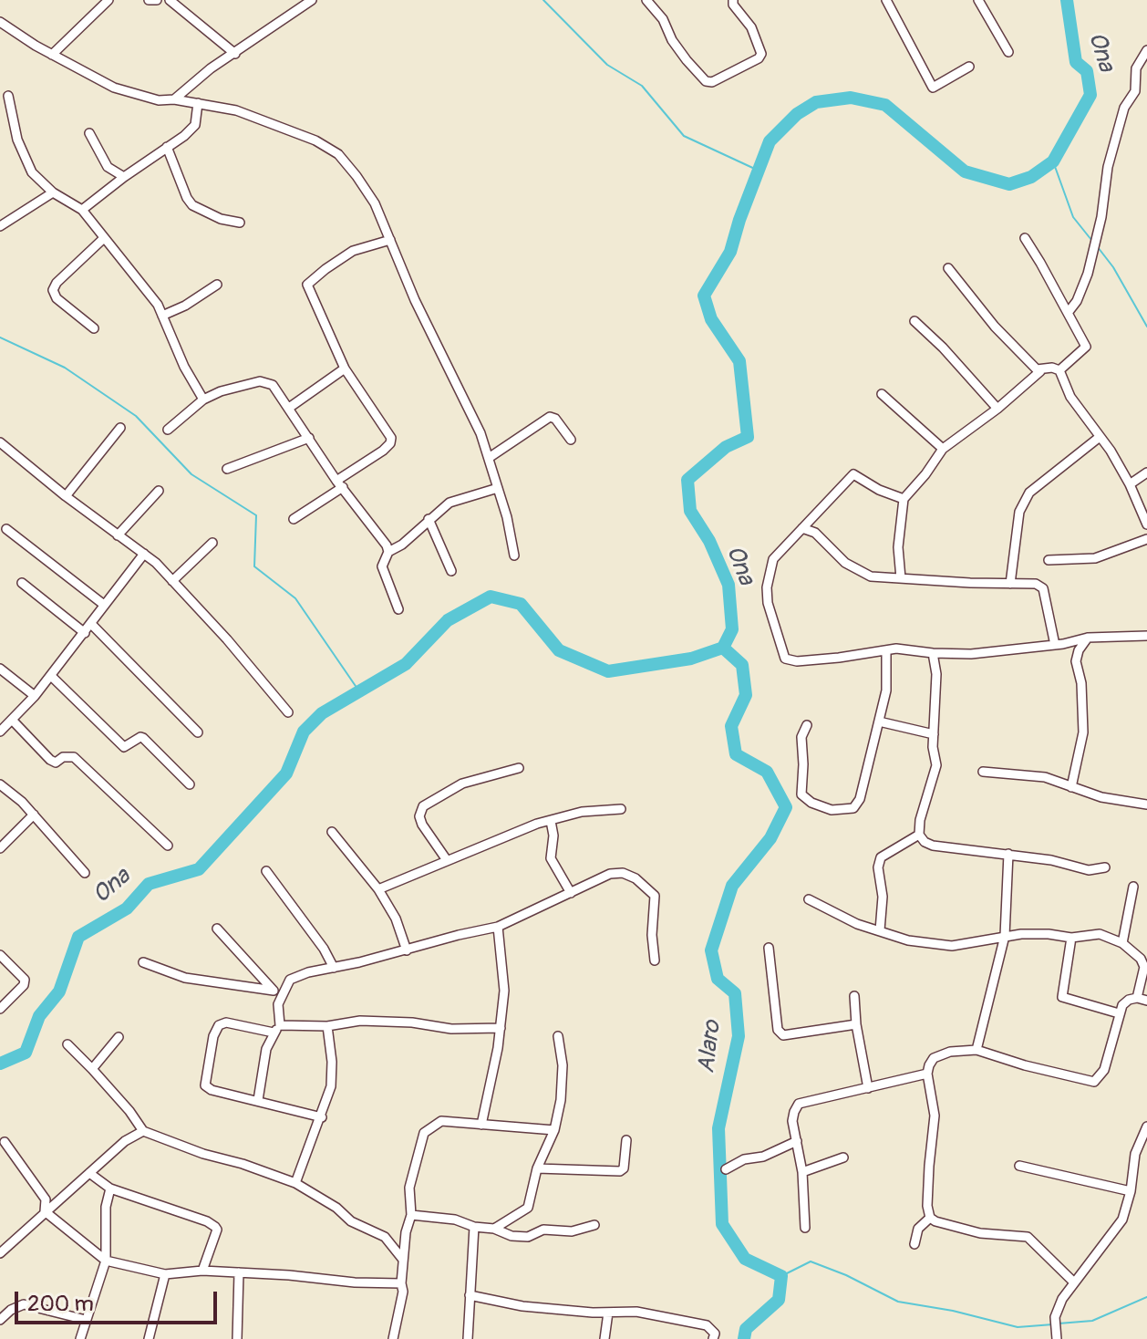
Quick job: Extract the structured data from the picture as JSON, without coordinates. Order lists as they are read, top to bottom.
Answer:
{
  "water": ["Ona", "Alaro"],
  "scale_bar": "200 m"
}
